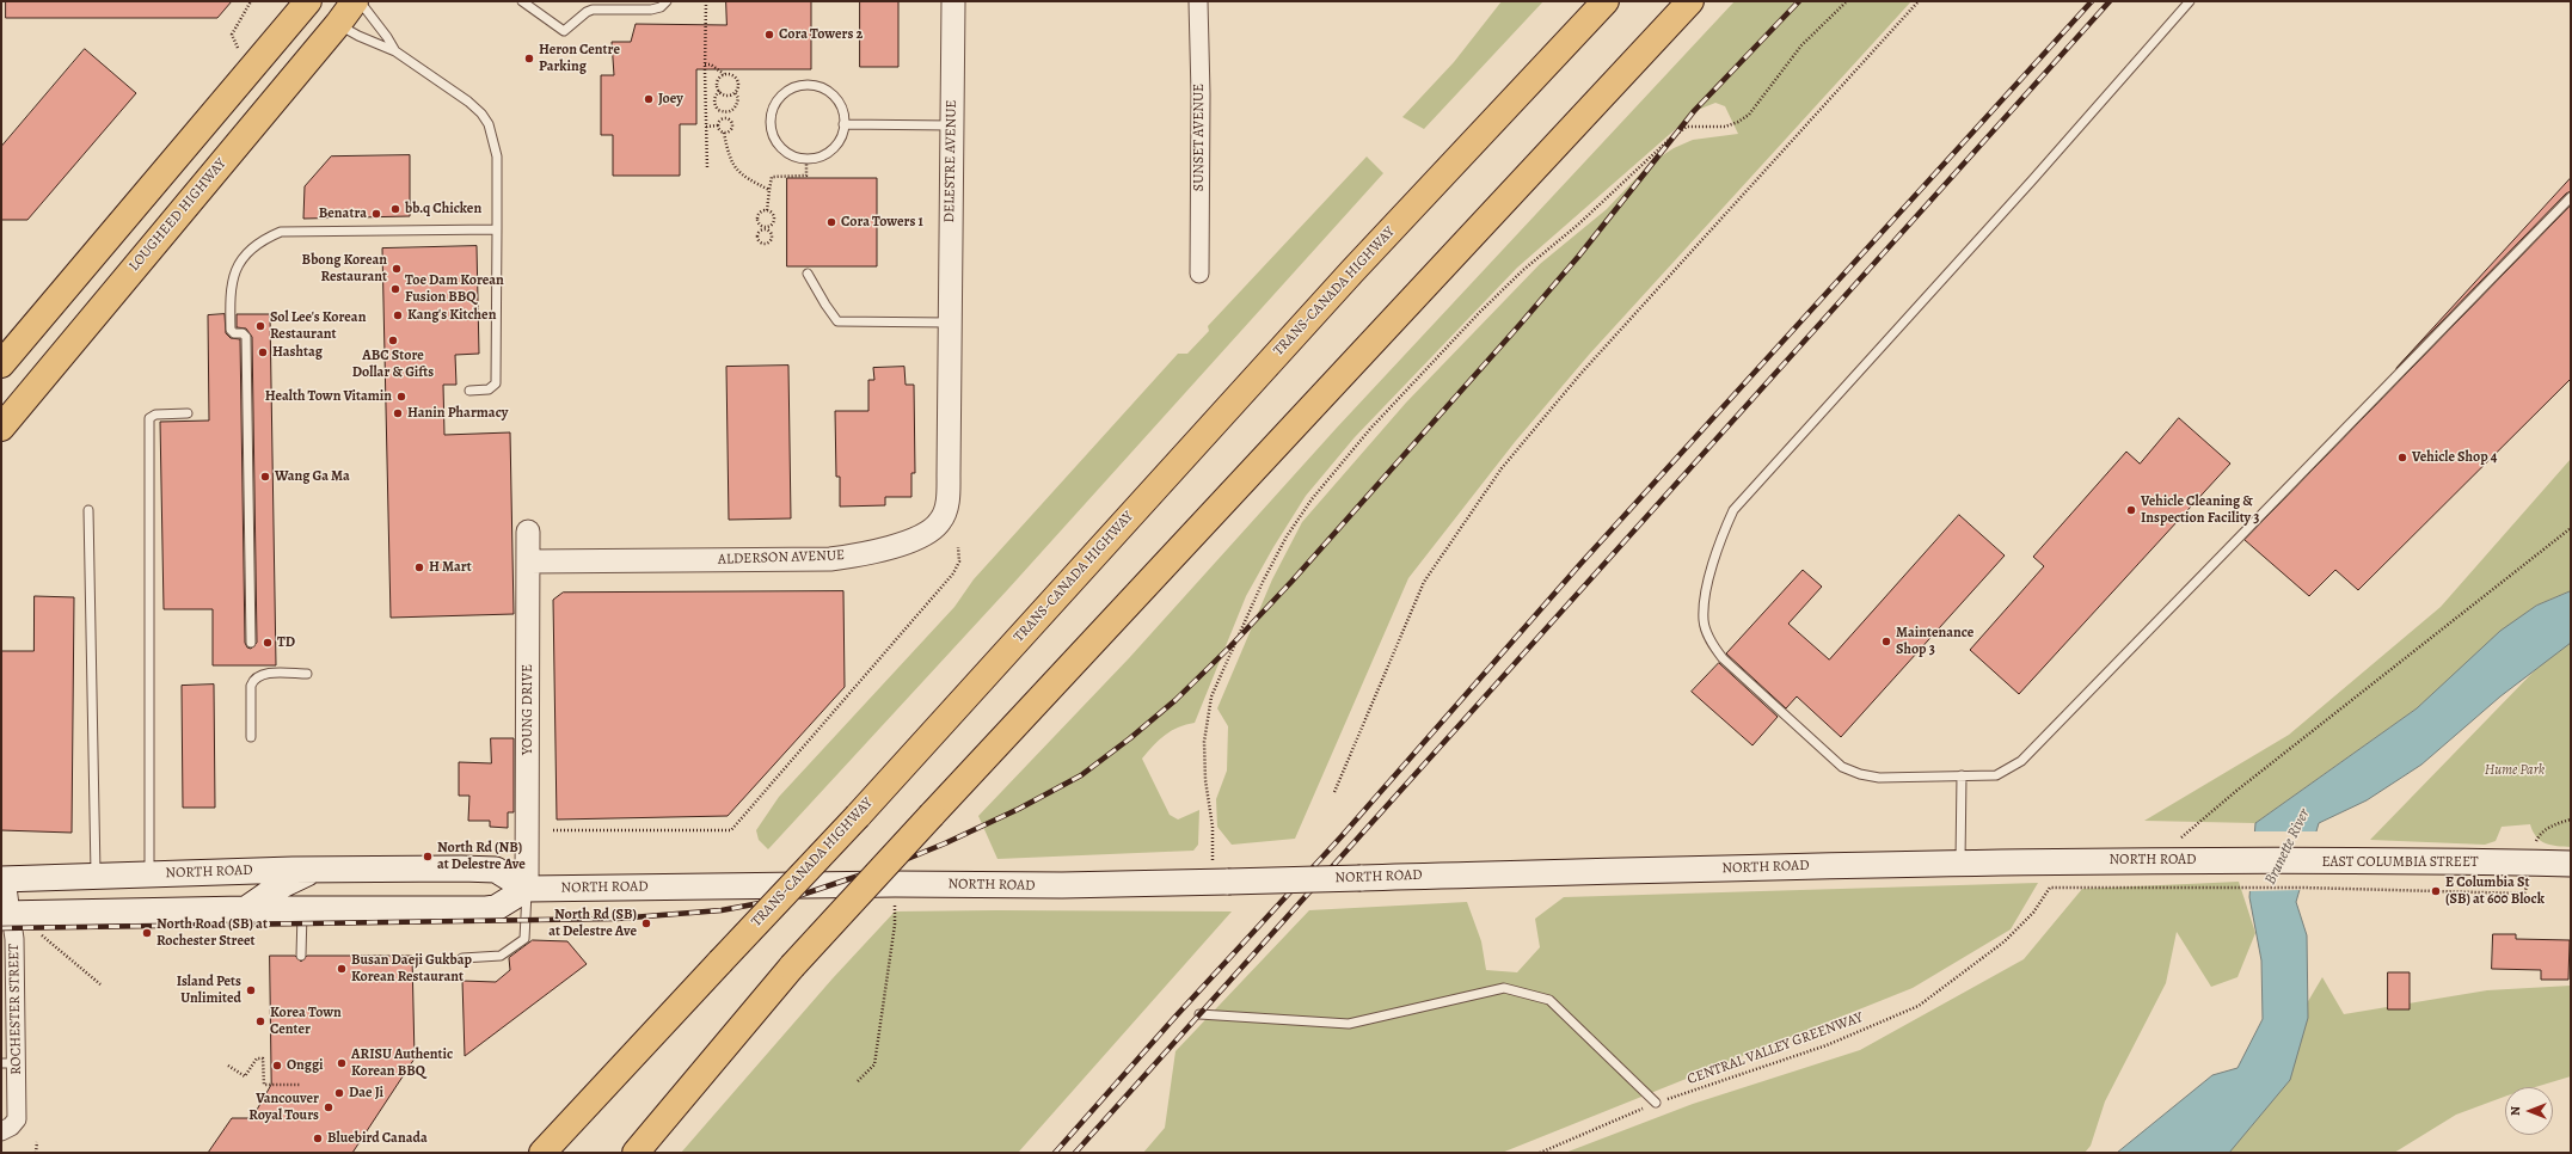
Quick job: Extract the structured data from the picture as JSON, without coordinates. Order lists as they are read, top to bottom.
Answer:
{
  "streets": {
    "main road": [
      "LOUGHEED HIGHWAY",
      "TRANS-CANADA HIGHWAY",
      "NORTH ROAD",
      "EAST COLUMBIA STREET"
    ],
    "street": [
      "SUNSET AVENUE",
      "DELESTRE AVENUE",
      "ALDERSON AVENUE",
      "YOUNG DRIVE",
      "ROCHESTER STREET"
    ],
    "path": ["CENTRAL VALLEY GREENWAY"]
  },
  "crossings": [
    ["DELESTRE AVENUE", "ALDERSON AVENUE"],
    ["ALDERSON AVENUE", "YOUNG DRIVE"],
    ["YOUNG DRIVE", "NORTH ROAD"],
    ["NORTH ROAD", "EAST COLUMBIA STREET"],
    ["NORTH ROAD", "ROCHESTER STREET"]
  ],
  "water": ["Brunette River"],
  "parks": ["Hume Park"],
  "places": [
    "Cora Towers 2",
    "Heron Centre Parking",
    "Joey",
    "bb.q Chicken",
    "Benatra",
    "Cora Towers 1",
    "Bbong Korean Restaurant",
    "Toe Dam Korean Fusion BBQ",
    "Kang's Kitchen",
    "Sol Lee's Korean Restaurant",
    "ABC Store Dollar & Gifts",
    "Hashtag",
    "Health Town Vitamin",
    "Hanin Pharmacy",
    "Vehicle Shop 4",
    "Wang Ga Ma",
    "Vehicle Cleaning & Inspection Facility 3",
    "H Mart",
    "Maintenance Shop 3",
    "TD",
    "North Rd (NB) at Delestre Ave",
    "E Columbia St (SB) at 600 Block",
    "North Rd (SB) at Delestre Ave",
    "North Road (SB) at Rochester Street",
    "Busan Daeji Gukbap Korean Restaurant",
    "Island Pets Unlimited",
    "Korea Town Center",
    "ARISU Authentic Korean BBQ",
    "Onggi",
    "Dae Ji",
    "Vancouver Royal Tours",
    "Bluebird Canada"
  ],
  "north": "left"
}
